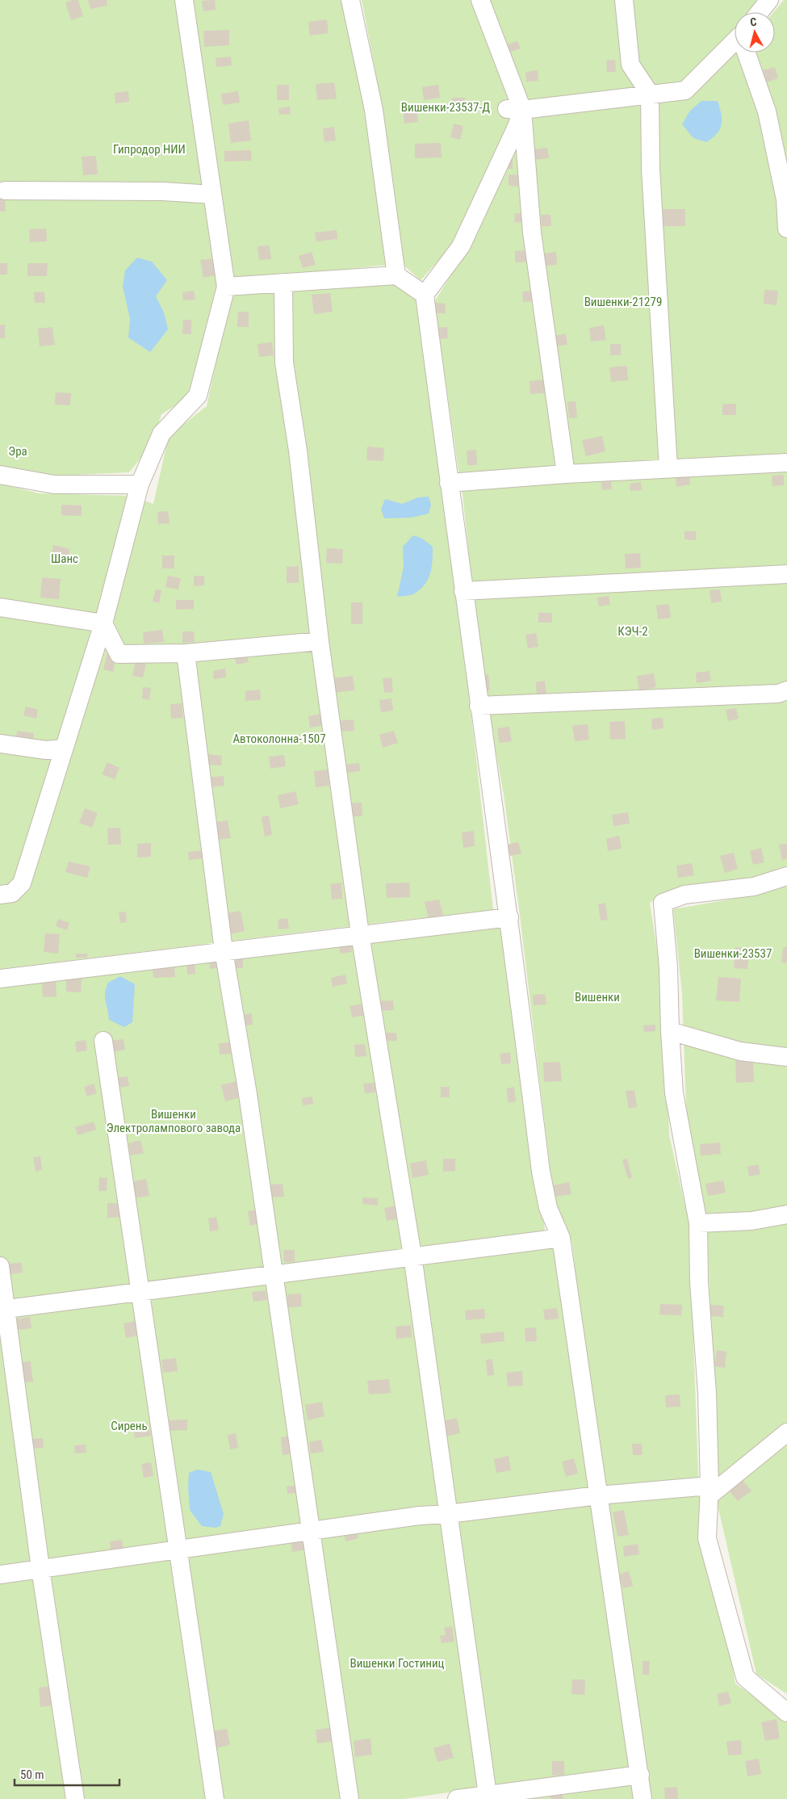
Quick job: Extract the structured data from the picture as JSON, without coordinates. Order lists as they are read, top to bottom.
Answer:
{
  "parks": [
    "Вишенки-23537-Д",
    "Гипродор НИИ",
    "Вишенки-21279",
    "Эра",
    "Шанс",
    "КЭЧ-2",
    "Автоколонна-1507",
    "Вишенки-23537",
    "Вишенки",
    "Вишенки Электролампового завода",
    "Сирень",
    "Вишенки Гостиниц"
  ],
  "scale_bar": "50 m",
  "north": "top"
}
